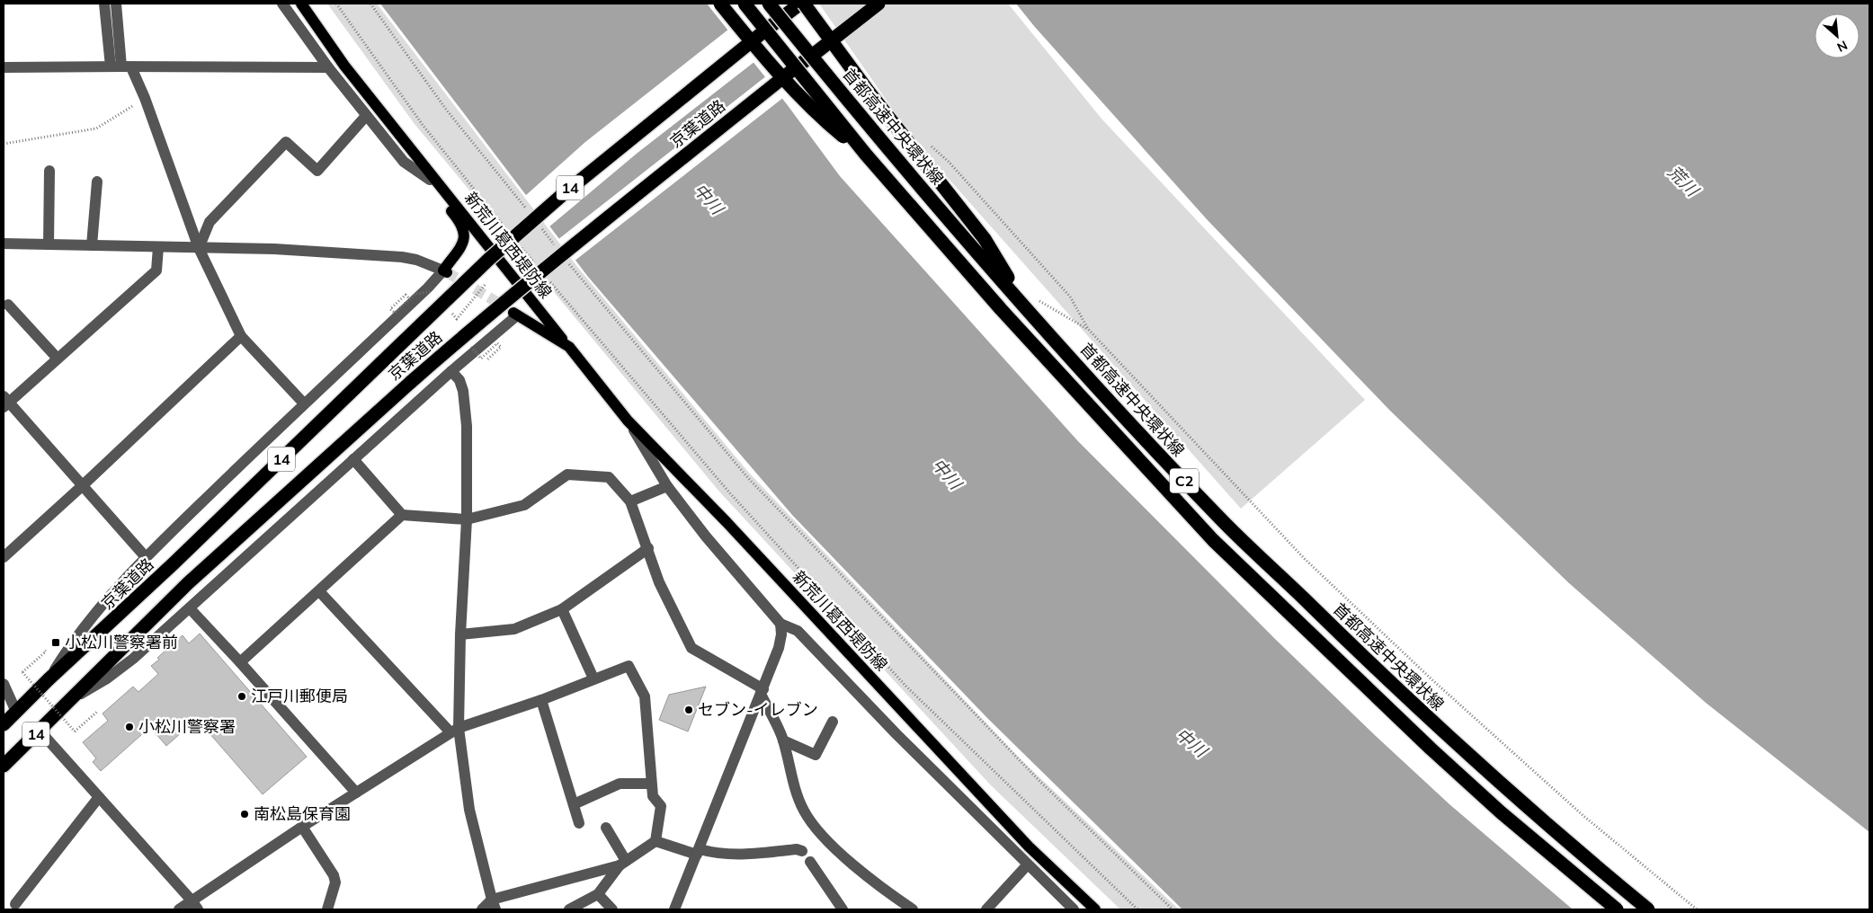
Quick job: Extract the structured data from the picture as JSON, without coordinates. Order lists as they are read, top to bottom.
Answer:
{
  "streets": {
    "highway": [
      "京葉道路",
      "首都高速中央環状線",
      "14",
      "C2"
    ],
    "main road": ["新荒川葛西堤防線"]
  },
  "water": ["荒川", "中川"],
  "places": {
    "transit": ["小松川警察署前"],
    "other": [
      "江戸川郵便局",
      "セブン-イレブン",
      "小松川警察署",
      "南松島保育園"
    ]
  },
  "north": "bottom right"
}
